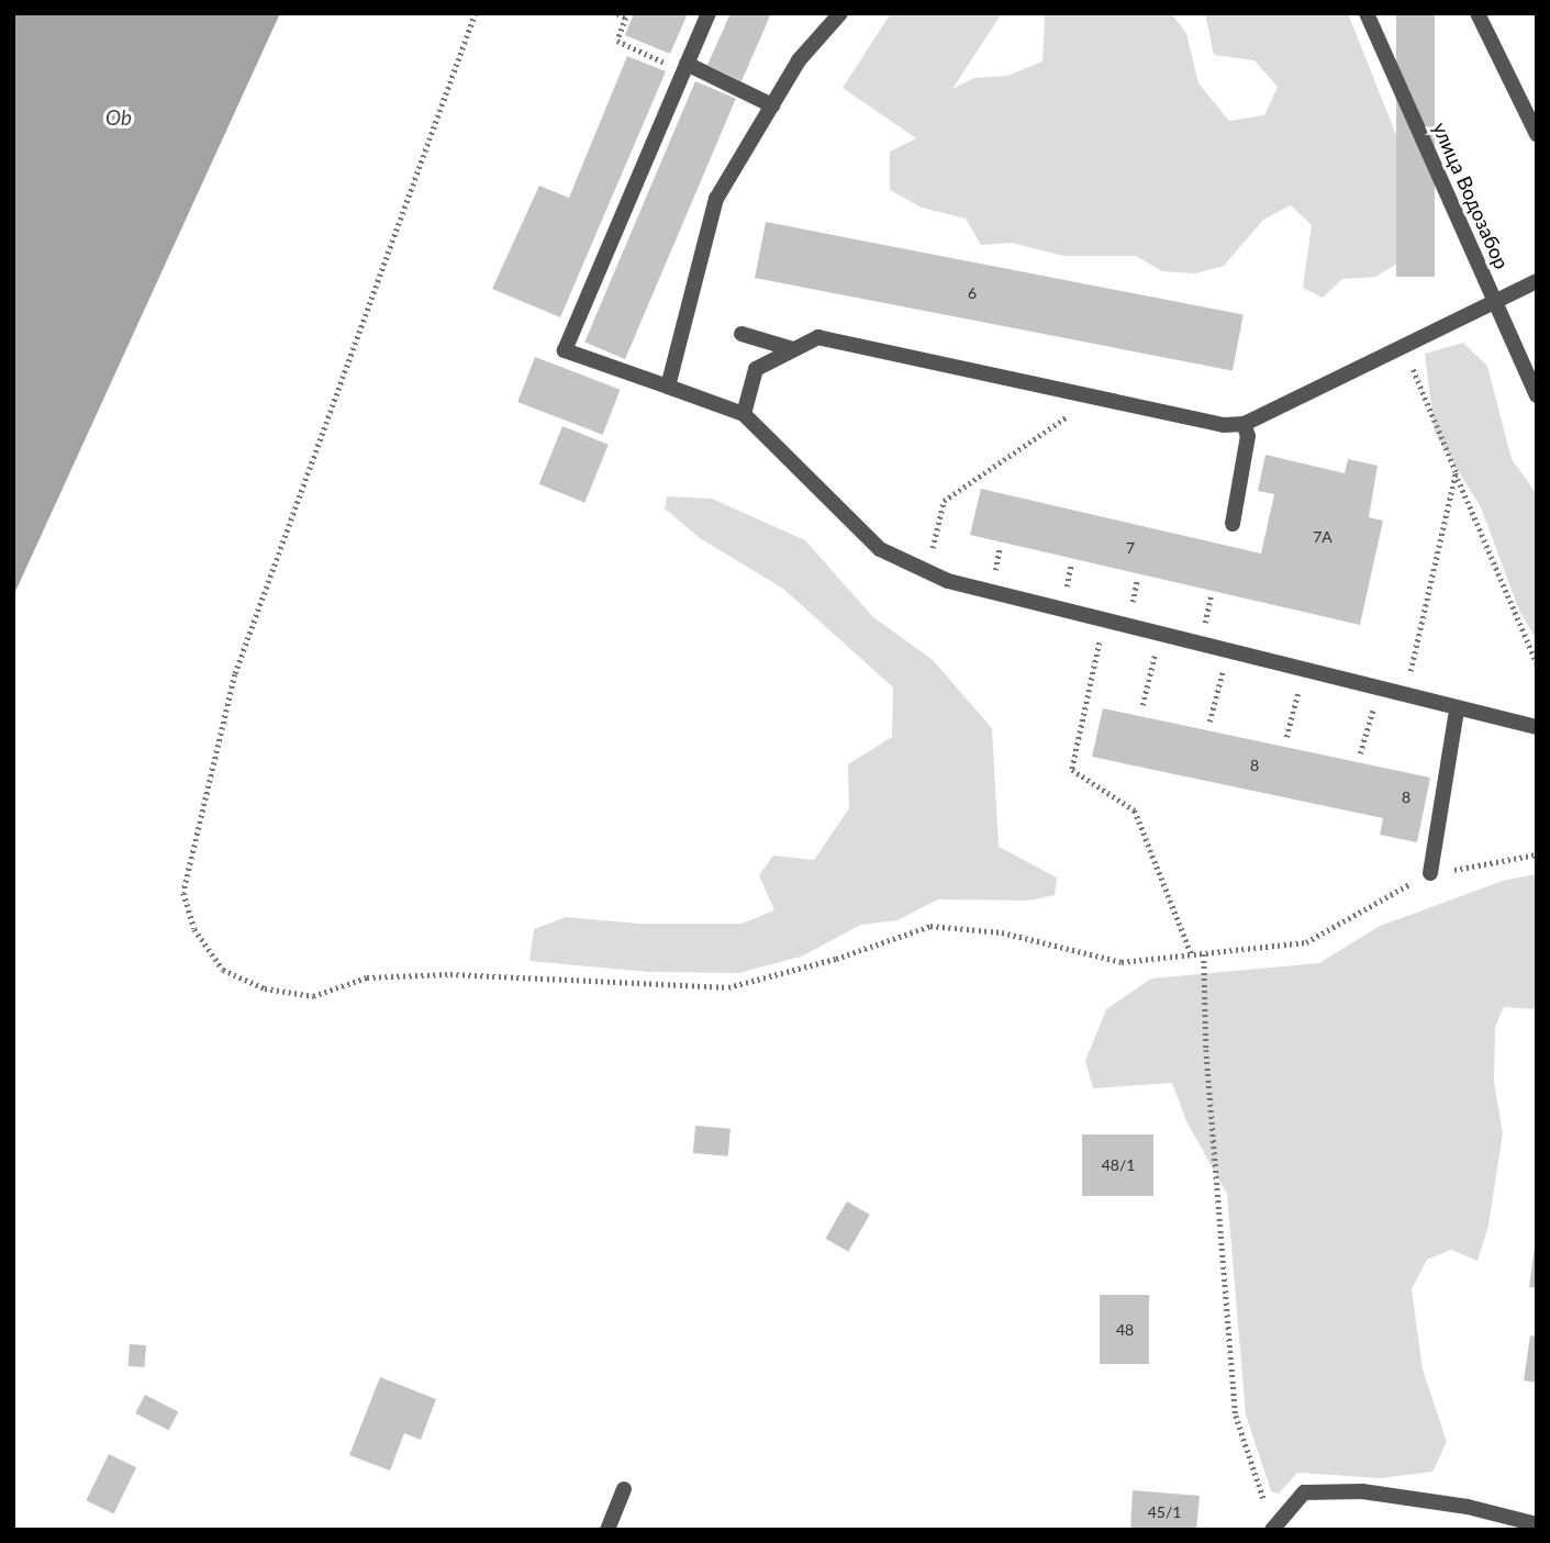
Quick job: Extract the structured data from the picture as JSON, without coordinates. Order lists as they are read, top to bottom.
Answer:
{
  "streets": {
    "street": ["улица Водозабор"]
  },
  "water": ["Ob"],
  "house_numbers": [
    "6",
    "7А",
    "7",
    "8",
    "8",
    "48/1",
    "48",
    "45/1"
  ]
}
